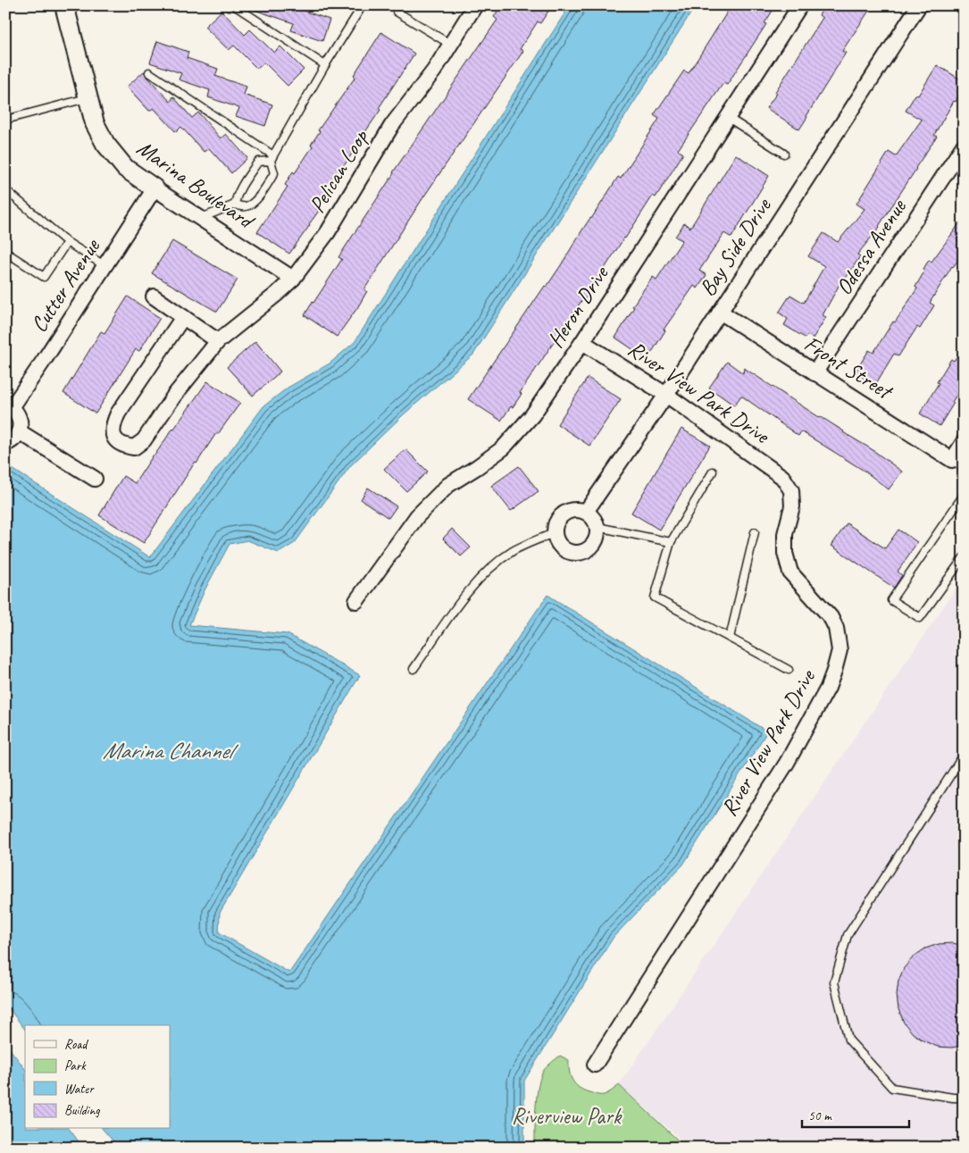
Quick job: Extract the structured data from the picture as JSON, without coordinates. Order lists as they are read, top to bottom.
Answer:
{
  "streets": {
    "street": [
      "Pelican Loop",
      "Marina Boulevard",
      "Bay Side Drive",
      "Odessa Avenue",
      "Cutter Avenue",
      "Heron Drive",
      "Front Street",
      "River View Park Drive"
    ]
  },
  "crossings": [
    ["Pelican Loop", "Marina Boulevard"],
    ["Marina Boulevard", "Cutter Avenue"],
    ["Bay Side Drive", "Front Street"],
    ["Bay Side Drive", "River View Park Drive"],
    ["Odessa Avenue", "Front Street"],
    ["Heron Drive", "River View Park Drive"]
  ],
  "water": ["Marina Channel"],
  "parks": ["Riverview Park"],
  "legend": [
    "Road",
    "Park",
    "Water",
    "Building"
  ],
  "scale_bar": "50 m"
}
